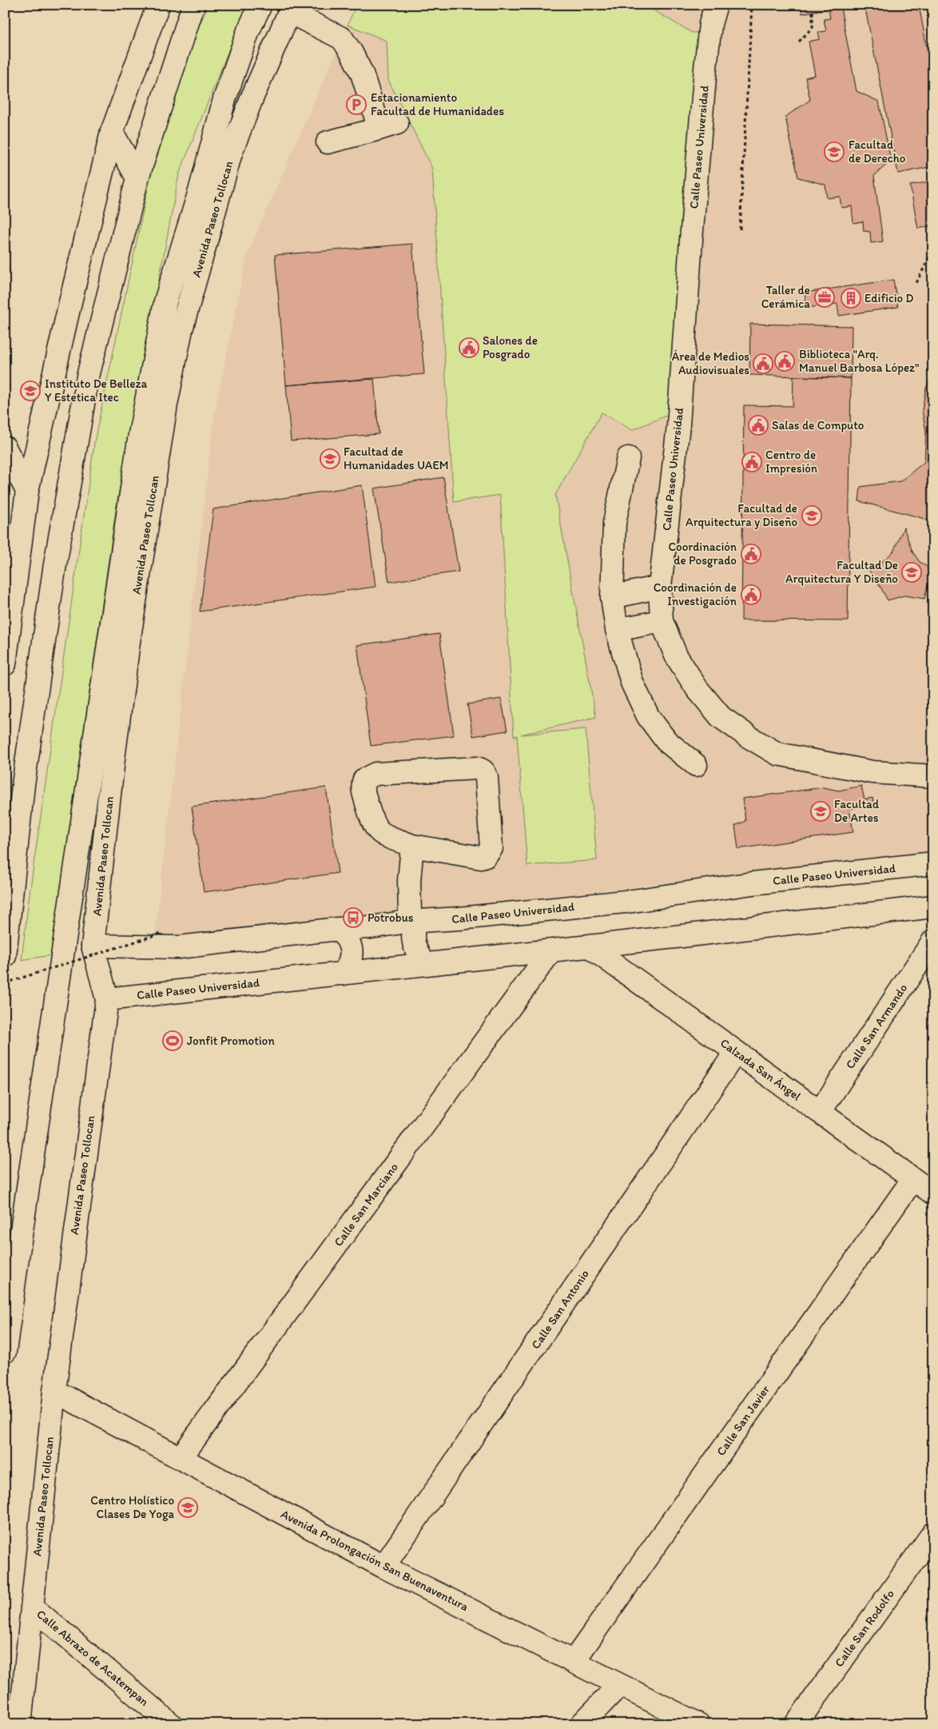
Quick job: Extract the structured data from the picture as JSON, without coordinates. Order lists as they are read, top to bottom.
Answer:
{
  "streets": {
    "main road": [
      "Calle Paseo Universidad",
      "Avenida Paseo Tollocan",
      "Calle San Armando",
      "Calzada San Ángel",
      "Calle San Marciano",
      "Calle San Antonio",
      "Calle San Javier",
      "Avenida Prolongación San Buenaventura",
      "Calle San Rodolfo",
      "Calle Abrazo de Acatempan"
    ]
  },
  "crossings": [
    ["Calle Paseo Universidad", "Avenida Paseo Tollocan"],
    ["Calle Paseo Universidad", "Calzada San Ángel"],
    ["Calle Paseo Universidad", "Calle San Marciano"],
    ["Avenida Paseo Tollocan", "Avenida Prolongación San Buenaventura"],
    ["Avenida Paseo Tollocan", "Calle Abrazo de Acatempan"],
    ["Calle San Armando", "Calzada San Ángel"],
    ["Calzada San Ángel", "Calle San Antonio"],
    ["Calzada San Ángel", "Calle San Javier"],
    ["Calle San Marciano", "Avenida Prolongación San Buenaventura"],
    ["Calle San Antonio", "Avenida Prolongación San Buenaventura"],
    ["Calle San Javier", "Avenida Prolongación San Buenaventura"]
  ],
  "places": {
    "parking": ["Estacionamiento Facultad de Humanidades"],
    "school or university": [
      "Facultad de Derecho",
      "Instituto De Belleza Y Estetica Itec",
      "Facultad de Humanidades UAEM",
      "Facultad de Arquitectura y Diseño",
      "Facultad De Arquitectura Y Diseño",
      "Facultad De Artes",
      "Centro Holístico Clases De Yoga"
    ],
    "office": ["Taller de Cerámica"],
    "building": ["Edificio D"],
    "public building": [
      "Salones de Posgrado",
      "Biblioteca \"Arq. Manuel Barbosa López\"",
      "Área de Medios Audiovisuales",
      "Salas de Computo",
      "Centro de Impresión",
      "Coordinación de Posgrado",
      "Coordinación de Investigación"
    ],
    "bus stop": ["Potrobus"],
    "sports": ["Jonfit Promotion"]
  }
}
